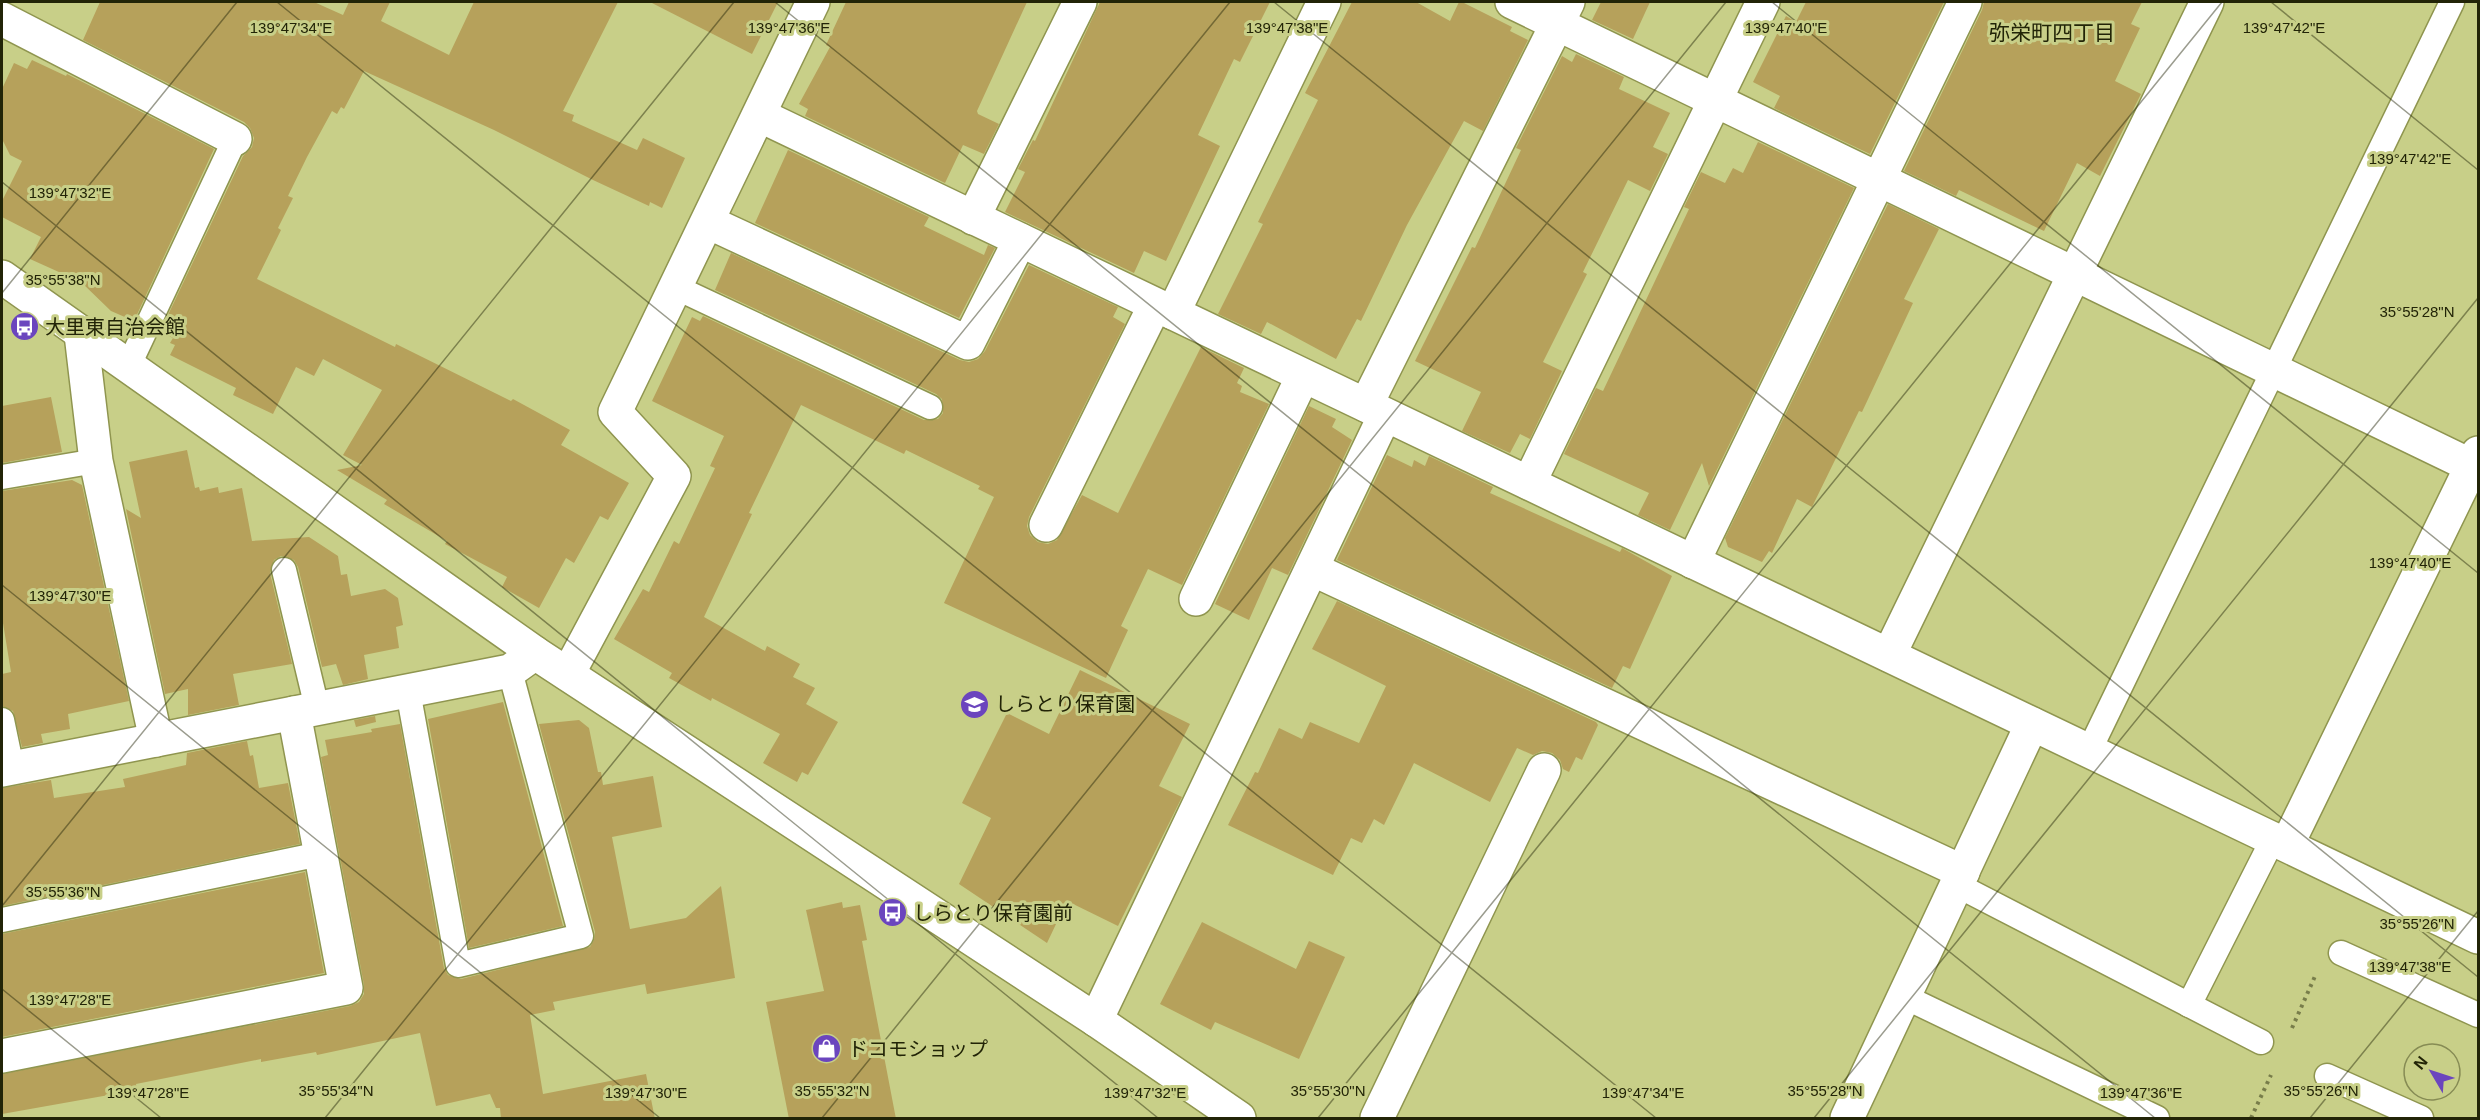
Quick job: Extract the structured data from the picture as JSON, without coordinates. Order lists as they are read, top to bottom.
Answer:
{
  "districts": ["弥栄町四丁目"],
  "places": {
    "bus stop": ["大里東自治会館", "しらとり保育園前"],
    "school or university": ["しらとり保育園"],
    "shop": ["ドコモショップ"]
  },
  "north": "top left",
  "coordinates": [
    "139°47'42\"E",
    "139°47'34\"E",
    "139°47'36\"E",
    "139°47'38\"E",
    "139°47'40\"E",
    "139°47'32\"E",
    "35°55'38\"N",
    "35°55'28\"N",
    "139°47'30\"E",
    "35°55'36\"N",
    "35°55'26\"N",
    "139°47'28\"E",
    "35°55'34\"N",
    "35°55'32\"N",
    "35°55'30\"N"
  ]
}
